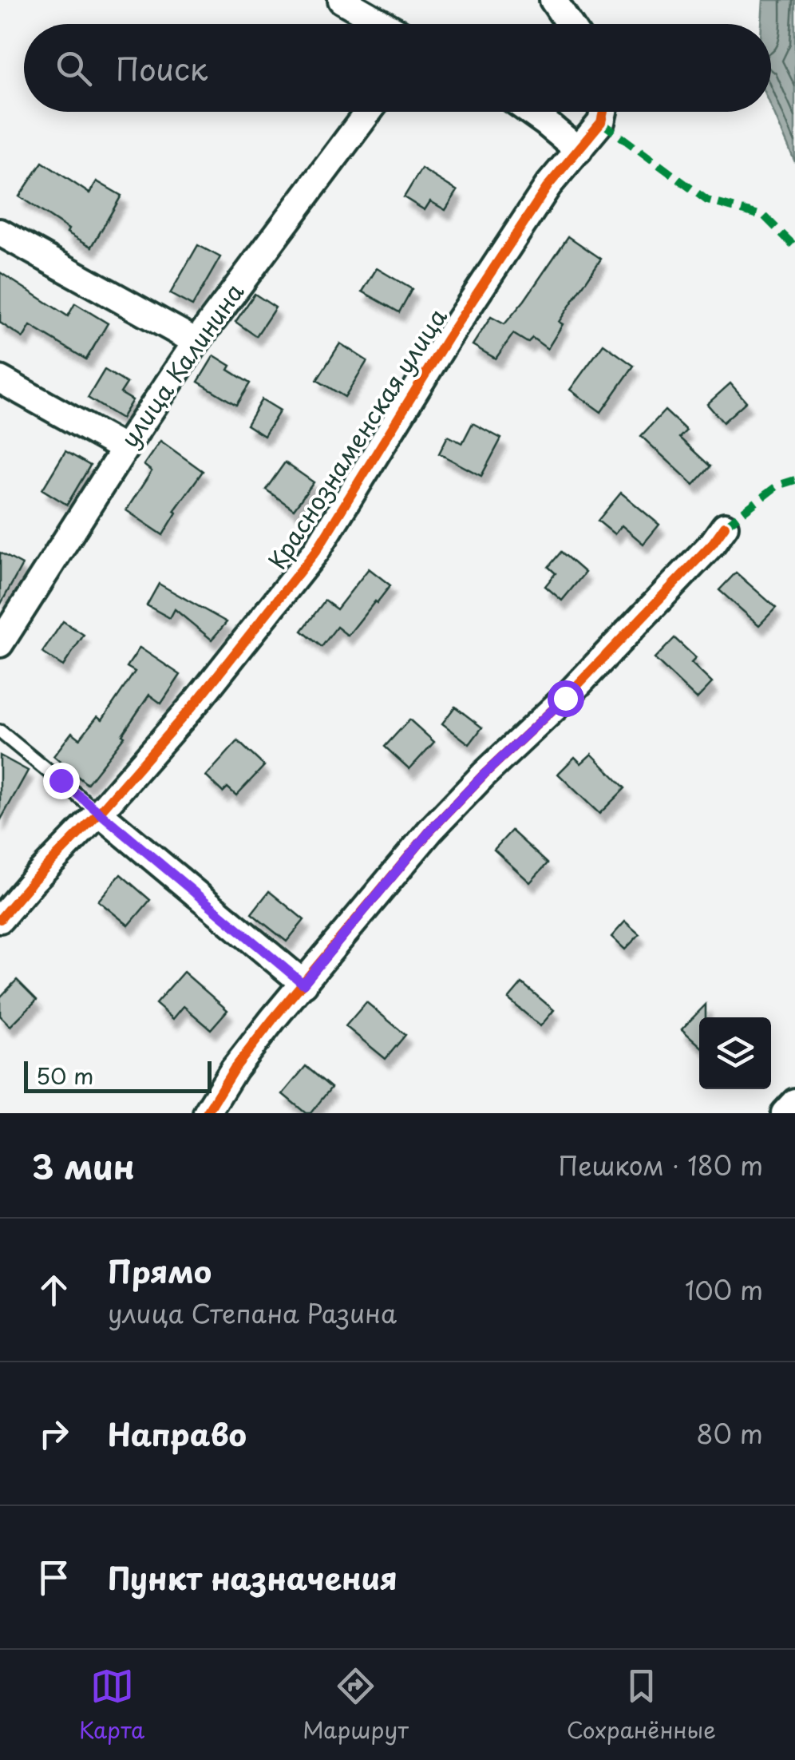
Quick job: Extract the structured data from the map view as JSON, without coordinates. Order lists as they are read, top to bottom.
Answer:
{
  "streets": {
    "street": ["улица Калинина", "Краснознаменская улица"]
  },
  "scale_bar": "50 m",
  "page": {
    "search": "Поиск",
    "scale": "50 m",
    "heading": ["3 мин", "Пешком · 180 m"],
    "list": [
      ["Прямо", "улица Степана Разина", "100 m"],
      ["Направо", "80 m"],
      "Пункт назначения"
    ],
    "nav": ["Карта", "Маршрут", "Сохранённые"]
  }
}
